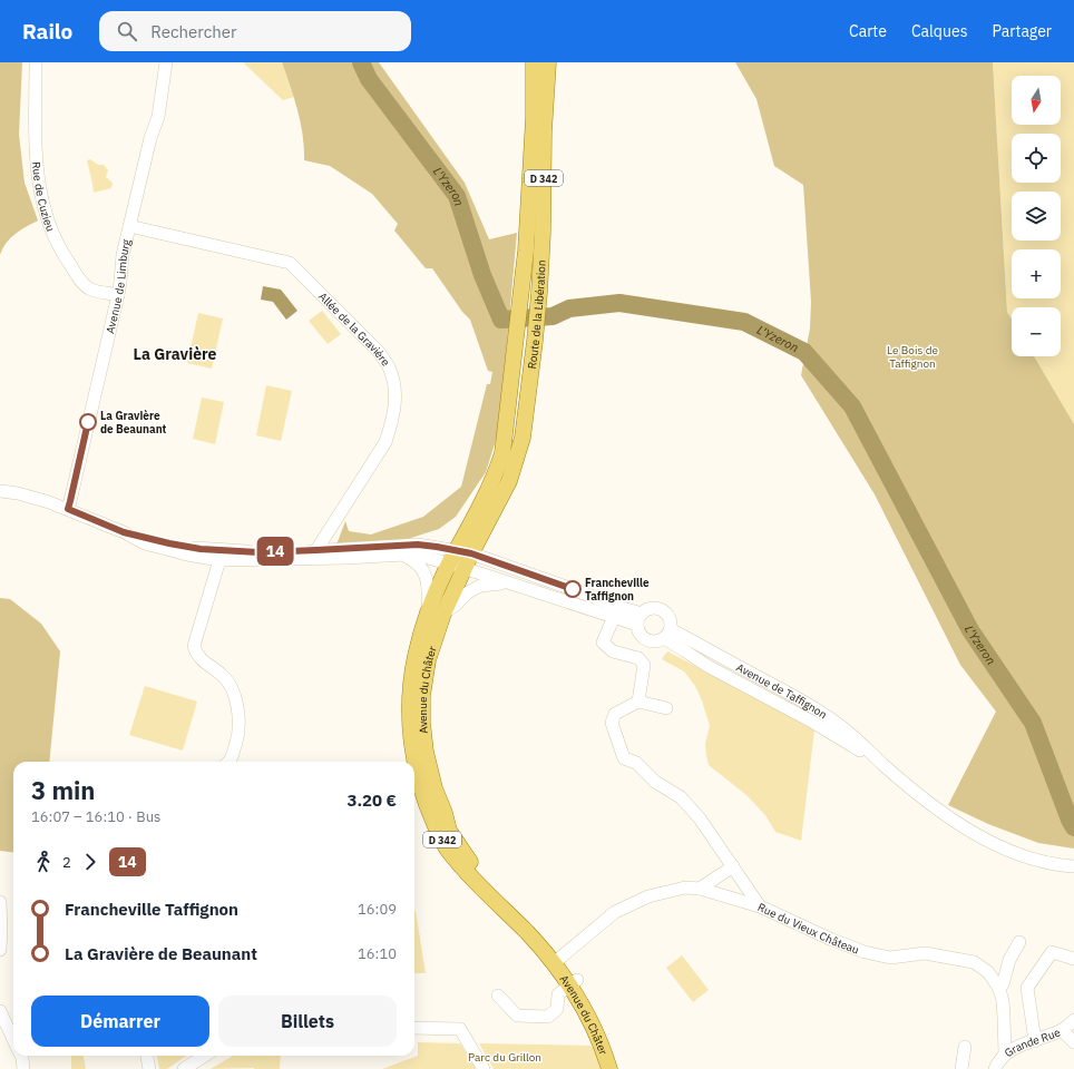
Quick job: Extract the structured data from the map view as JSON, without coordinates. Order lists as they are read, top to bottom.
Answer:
{
  "streets": {
    "main road": ["D 342", "Route de la Libération", "Avenue du Châter"],
    "street": [
      "Rue de Cuzieu",
      "Avenue de Limburg",
      "Allée de la Gravière",
      "Avenue de Taffignon",
      "Rue du Vieux Château",
      "Grande Rue"
    ]
  },
  "crossings": [
    ["Rue de Cuzieu", "Avenue de Limburg"],
    ["Avenue de Limburg", "Allée de la Gravière"],
    ["Route de la Libération", "Avenue du Châter"],
    ["Avenue du Châter", "Rue du Vieux Château"],
    ["Rue du Vieux Château", "Grande Rue"]
  ],
  "districts": ["La Gravière"],
  "water": ["L'Yzeron"],
  "parks": ["Le Bois de Taffignon", "Parc du Grillon"],
  "places": ["La Gravière de Beaunant", "Francheville Taffignon"],
  "lines": ["bus line 14"],
  "north": "bottom",
  "page": {
    "header": "Railo",
    "search": "Rechercher",
    "nav": ["Carte", "Calques", "Partager"],
    "on_map": "14",
    "map_buttons": ["+", "−"],
    "heading": ["3 min", "16:07 – 16:10 · Bus", "3.20 €"],
    "legs": ["2", "14"],
    "list": [
      {
        "name": "Francheville Taffignon",
        "value": "16:09"
      },
      {
        "name": "La Gravière de Beaunant",
        "value": "16:10"
      }
    ],
    "buttons": ["Démarrer", "Billets"]
  }
}
